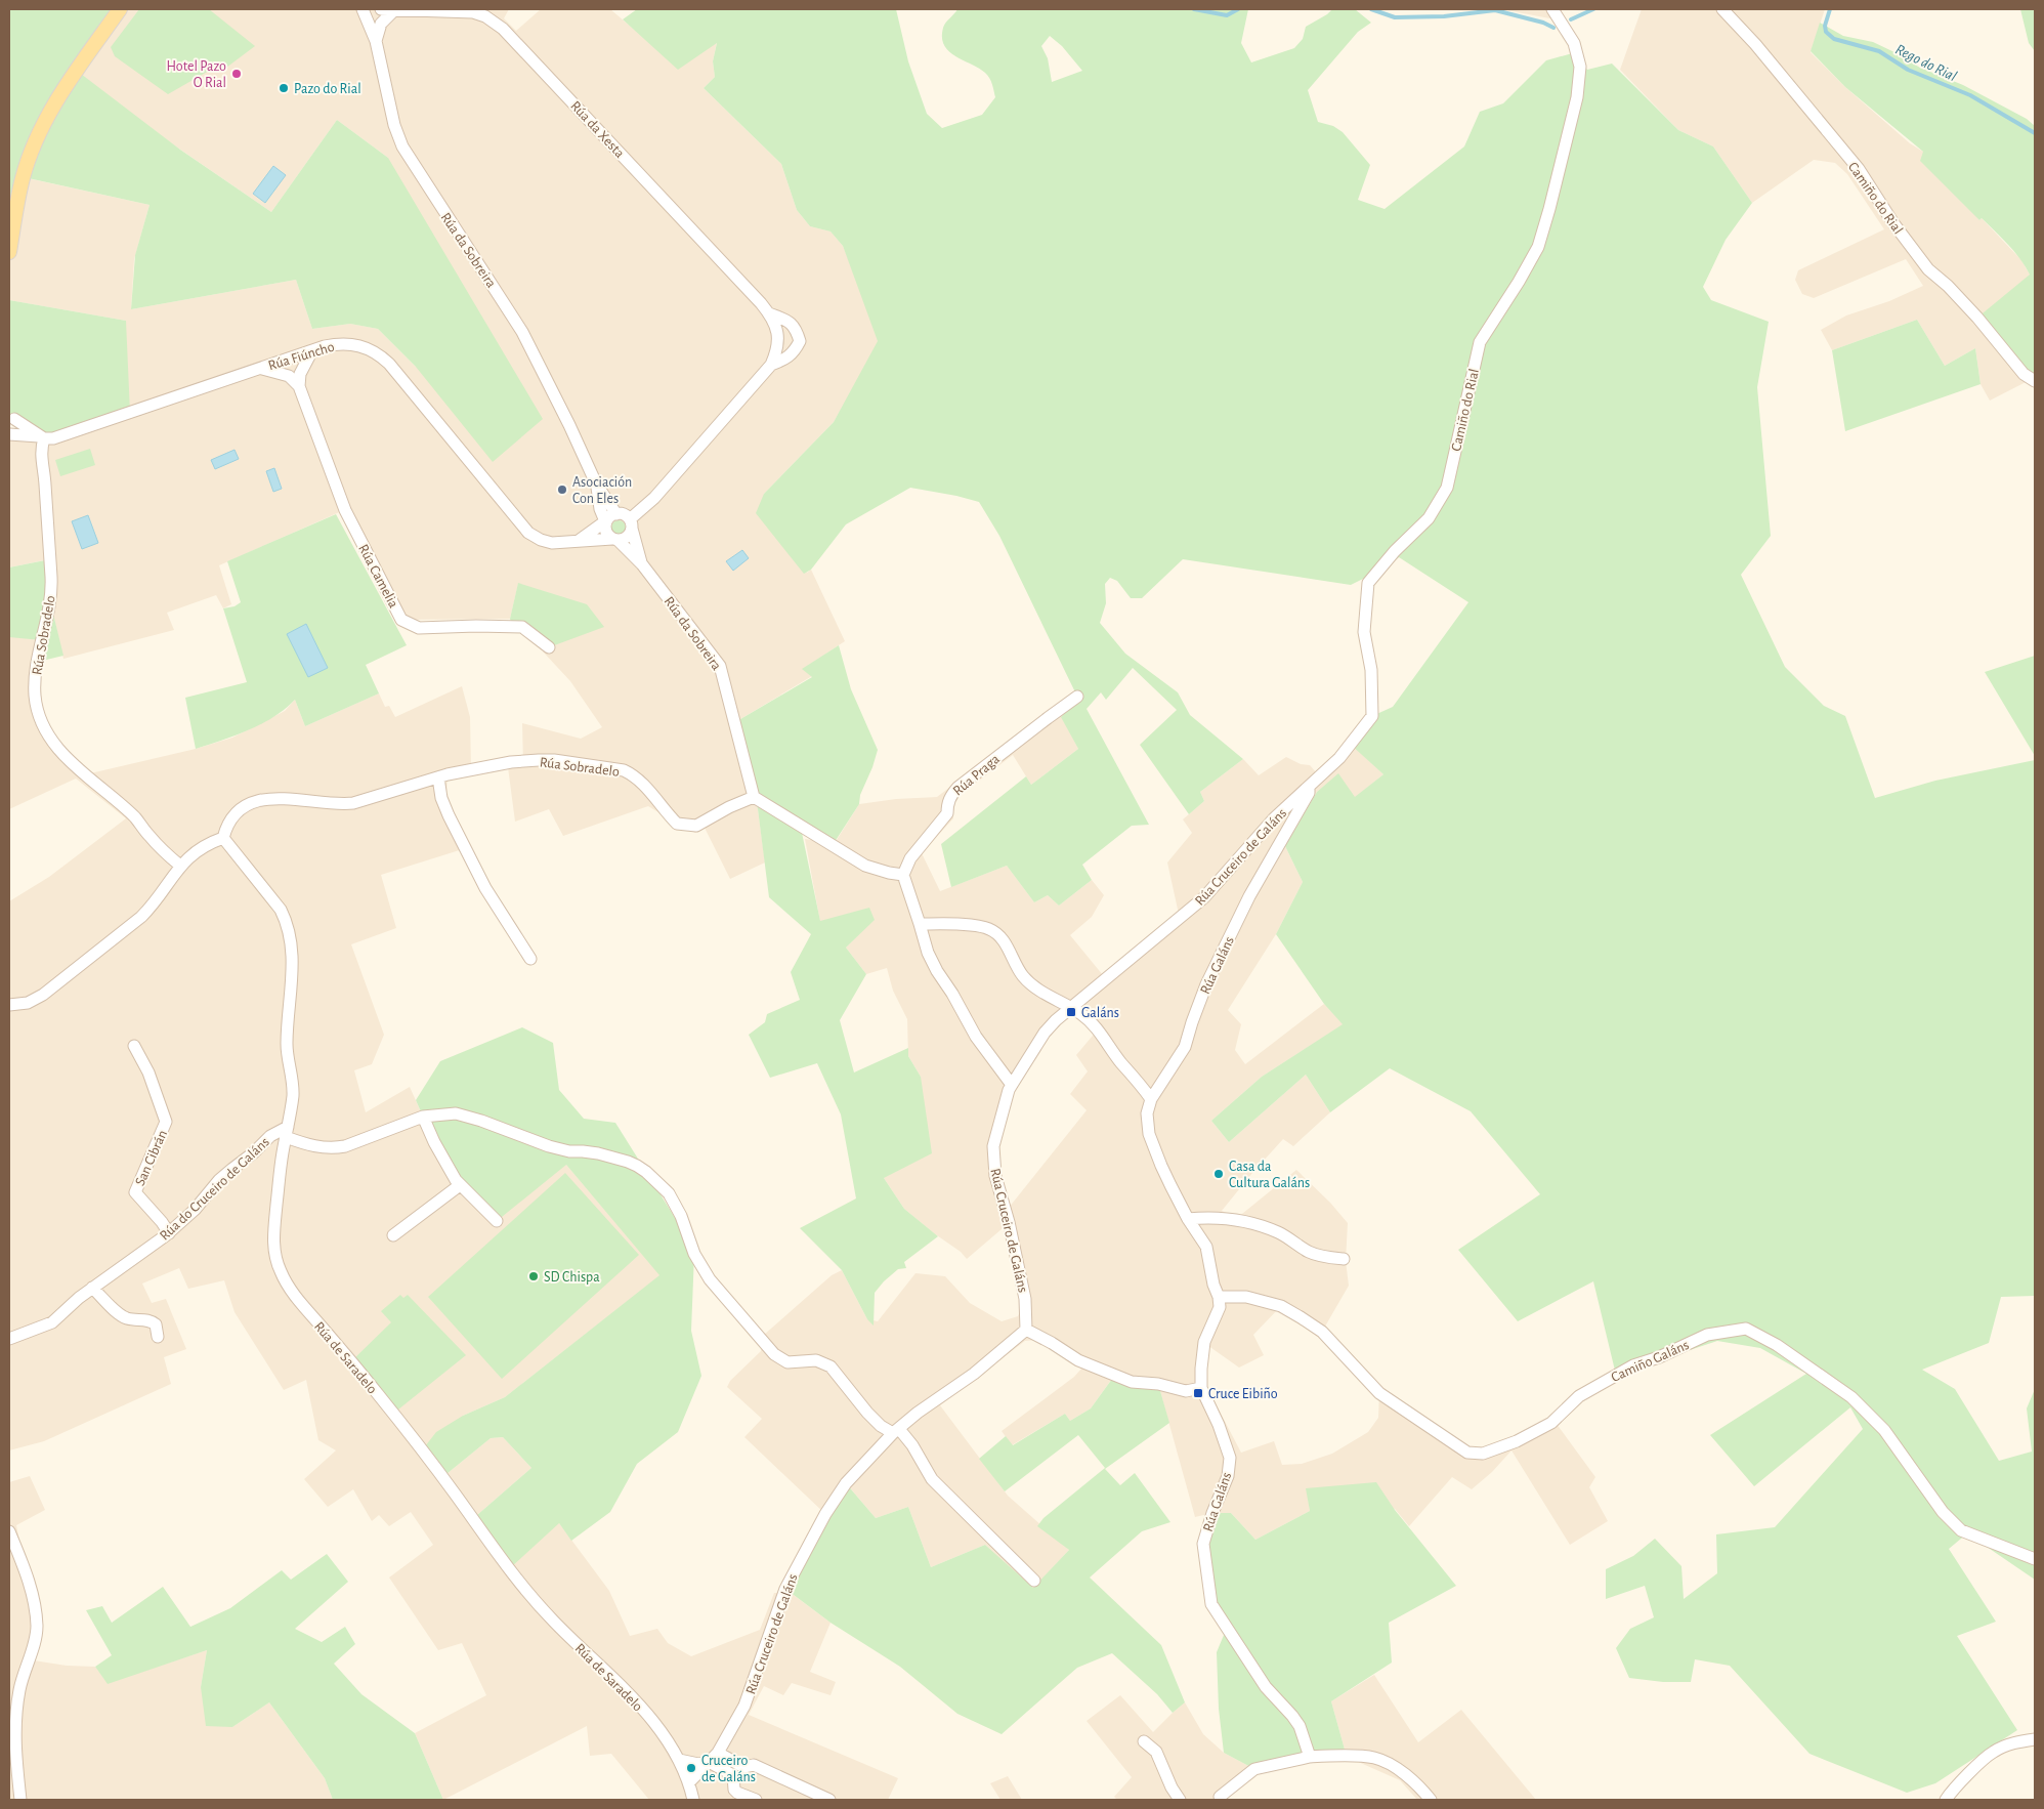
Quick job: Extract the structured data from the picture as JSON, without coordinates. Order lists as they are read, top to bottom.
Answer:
{
  "streets": {
    "street": [
      "Rúa da Xesta",
      "Camiño do Rial",
      "Rúa da Sobreira",
      "Rúa Fiúncho",
      "Rúa Camelia",
      "Rúa Sobradelo",
      "Rúa Praga",
      "Rúa Cruceiro de Galáns",
      "Rúa Galáns",
      "San Cibrán",
      "Rúa do Cruceiro de Galáns",
      "Rúa de Saradelo",
      "Camiño Galáns"
    ]
  },
  "crossings": [
    ["Rúa da Xesta", "Rúa da Sobreira"],
    ["Rúa da Xesta", "Rúa Fiúncho"],
    ["Camiño do Rial", "Rúa Cruceiro de Galáns"],
    ["Camiño do Rial", "Rúa Galáns"],
    ["Rúa da Sobreira", "Rúa Fiúncho"],
    ["Rúa da Sobreira", "Rúa Sobradelo"],
    ["Rúa Fiúncho", "Rúa Sobradelo"],
    ["Rúa Sobradelo", "Rúa de Saradelo"],
    ["Rúa Cruceiro de Galáns", "Rúa Galáns"],
    ["Rúa Cruceiro de Galáns", "Rúa do Cruceiro de Galáns"],
    ["Rúa Cruceiro de Galáns", "Rúa de Saradelo"],
    ["Rúa Galáns", "Camiño Galáns"],
    ["San Cibrán", "Rúa do Cruceiro de Galáns"],
    ["Rúa do Cruceiro de Galáns", "Rúa de Saradelo"]
  ],
  "water": ["Rego do Rial"],
  "places": {
    "other": [
      "Hotel Pazo O Rial",
      "Pazo do Rial",
      "Asociación Con Eles",
      "Casa da Cultura Galáns",
      "SD Chispa",
      "Cruceiro de Galáns"
    ],
    "transit": ["Galáns", "Cruce Eibiño"]
  }
}
